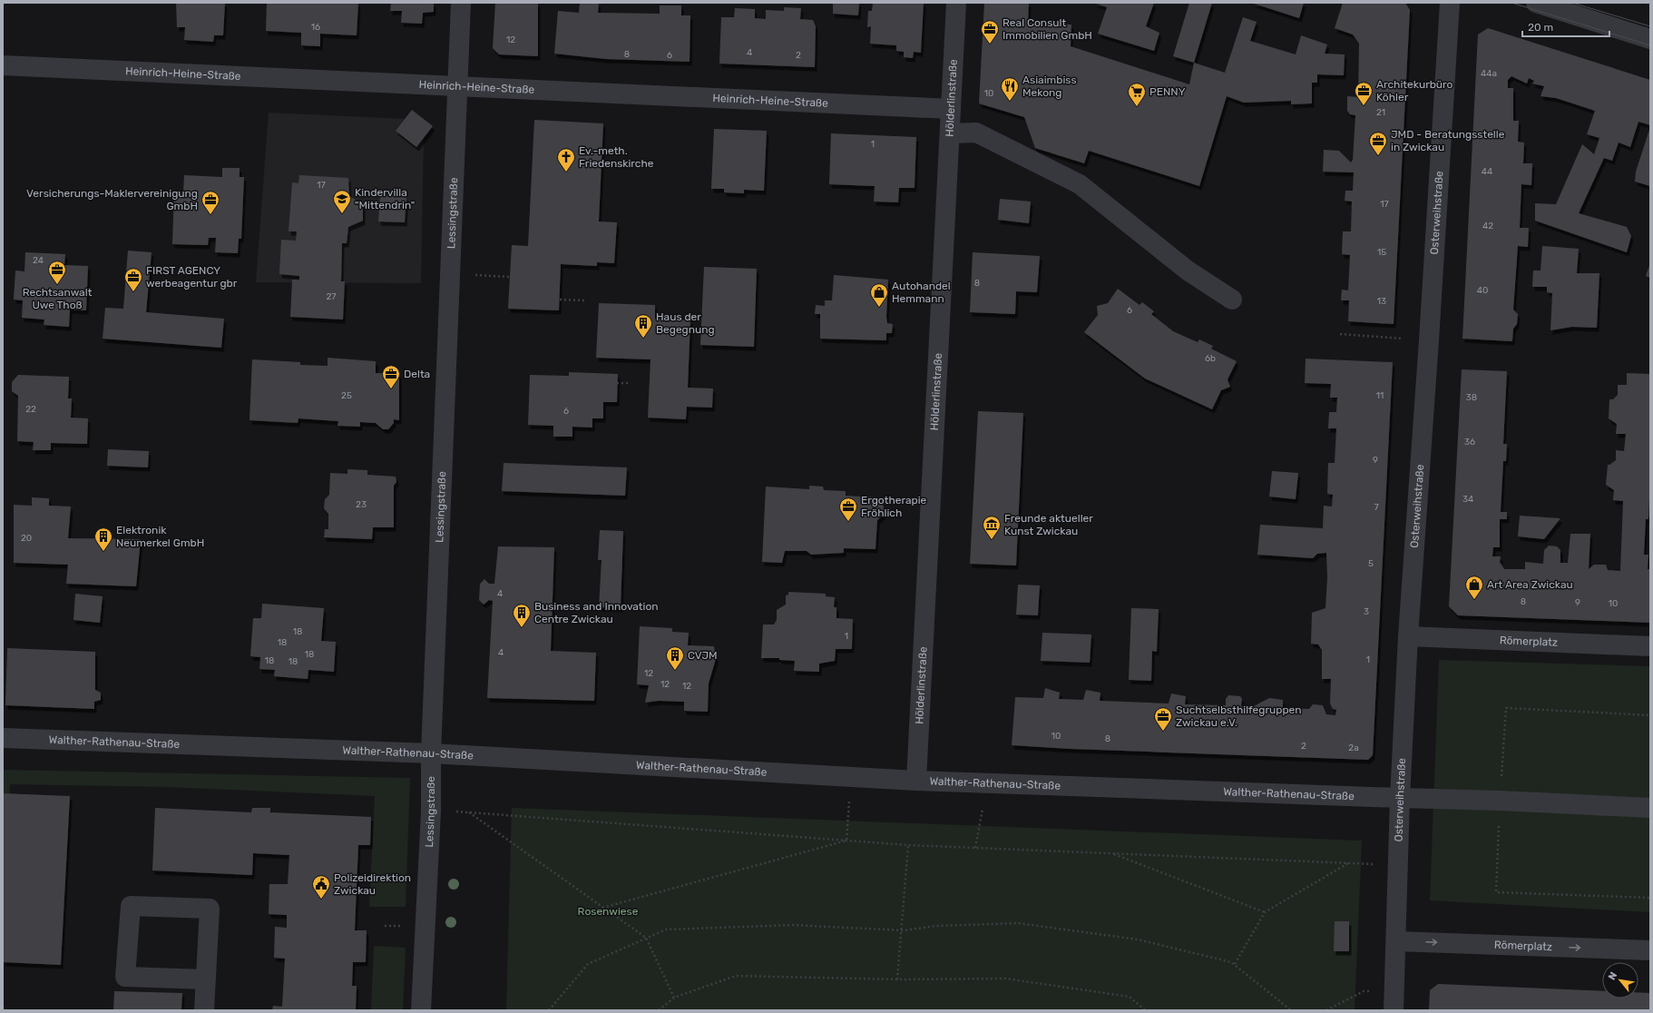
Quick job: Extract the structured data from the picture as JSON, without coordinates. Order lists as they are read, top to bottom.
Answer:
{
  "streets": {
    "street": [
      "Heinrich-Heine-Straße",
      "Hölderlinstraße",
      "Lessingstraße",
      "Osterweihstraße",
      "Römerplatz",
      "Walther-Rathenau-Straße"
    ]
  },
  "crossings": [
    ["Heinrich-Heine-Straße", "Hölderlinstraße"],
    ["Heinrich-Heine-Straße", "Lessingstraße"],
    ["Hölderlinstraße", "Walther-Rathenau-Straße"],
    ["Lessingstraße", "Walther-Rathenau-Straße"],
    ["Osterweihstraße", "Römerplatz"],
    ["Osterweihstraße", "Walther-Rathenau-Straße"]
  ],
  "parks": ["Rosenwiese"],
  "places": {
    "office": [
      "Real Consult Immobilien GmbH",
      "Architekurbüro Köhler",
      "JMD - Beratungsstelle in Zwickau",
      "Versicherungs-Maklervereinigung GmbH",
      "Rechtsanwalt Uwe Thoß",
      "FIRST AGENCY werbeagentur gbr",
      "Delta",
      "Ergotherapie Fröhlich",
      "Suchtselbsthilfegruppen Zwickau e.V."
    ],
    "restaurant": ["Asiaimbiss Mekong"],
    "supermarket": ["PENNY"],
    "church": ["Ev.-meth. Friedenskirche"],
    "school or university": ["Kindervilla \"Mittendrin\""],
    "shop": ["Autohandel Hemmann", "Art Area Zwickau"],
    "building": [
      "Haus der Begegnung",
      "Elektronik Neumerkel GmbH",
      "Business and Innovation Centre Zwickau",
      "CVJM"
    ],
    "museum": ["Freunde aktueller Kunst Zwickau"],
    "public building": ["Polizeidirektion Zwickau"]
  },
  "house_numbers": [
    "16",
    "12",
    "4",
    "8",
    "6",
    "2",
    "44a",
    "10",
    "21",
    "1",
    "44",
    "17",
    "17",
    "42",
    "15",
    "24",
    "8",
    "40",
    "27",
    "13",
    "6",
    "6b",
    "25",
    "11",
    "38",
    "22",
    "6",
    "36",
    "9",
    "34",
    "23",
    "7",
    "20",
    "5",
    "4",
    "8",
    "9",
    "10",
    "3",
    "18",
    "1",
    "18",
    "4",
    "18",
    "1",
    "18",
    "18",
    "12",
    "12",
    "12",
    "10",
    "8",
    "2",
    "2a"
  ],
  "scale_bar": "20 m",
  "north": "top left"
}
